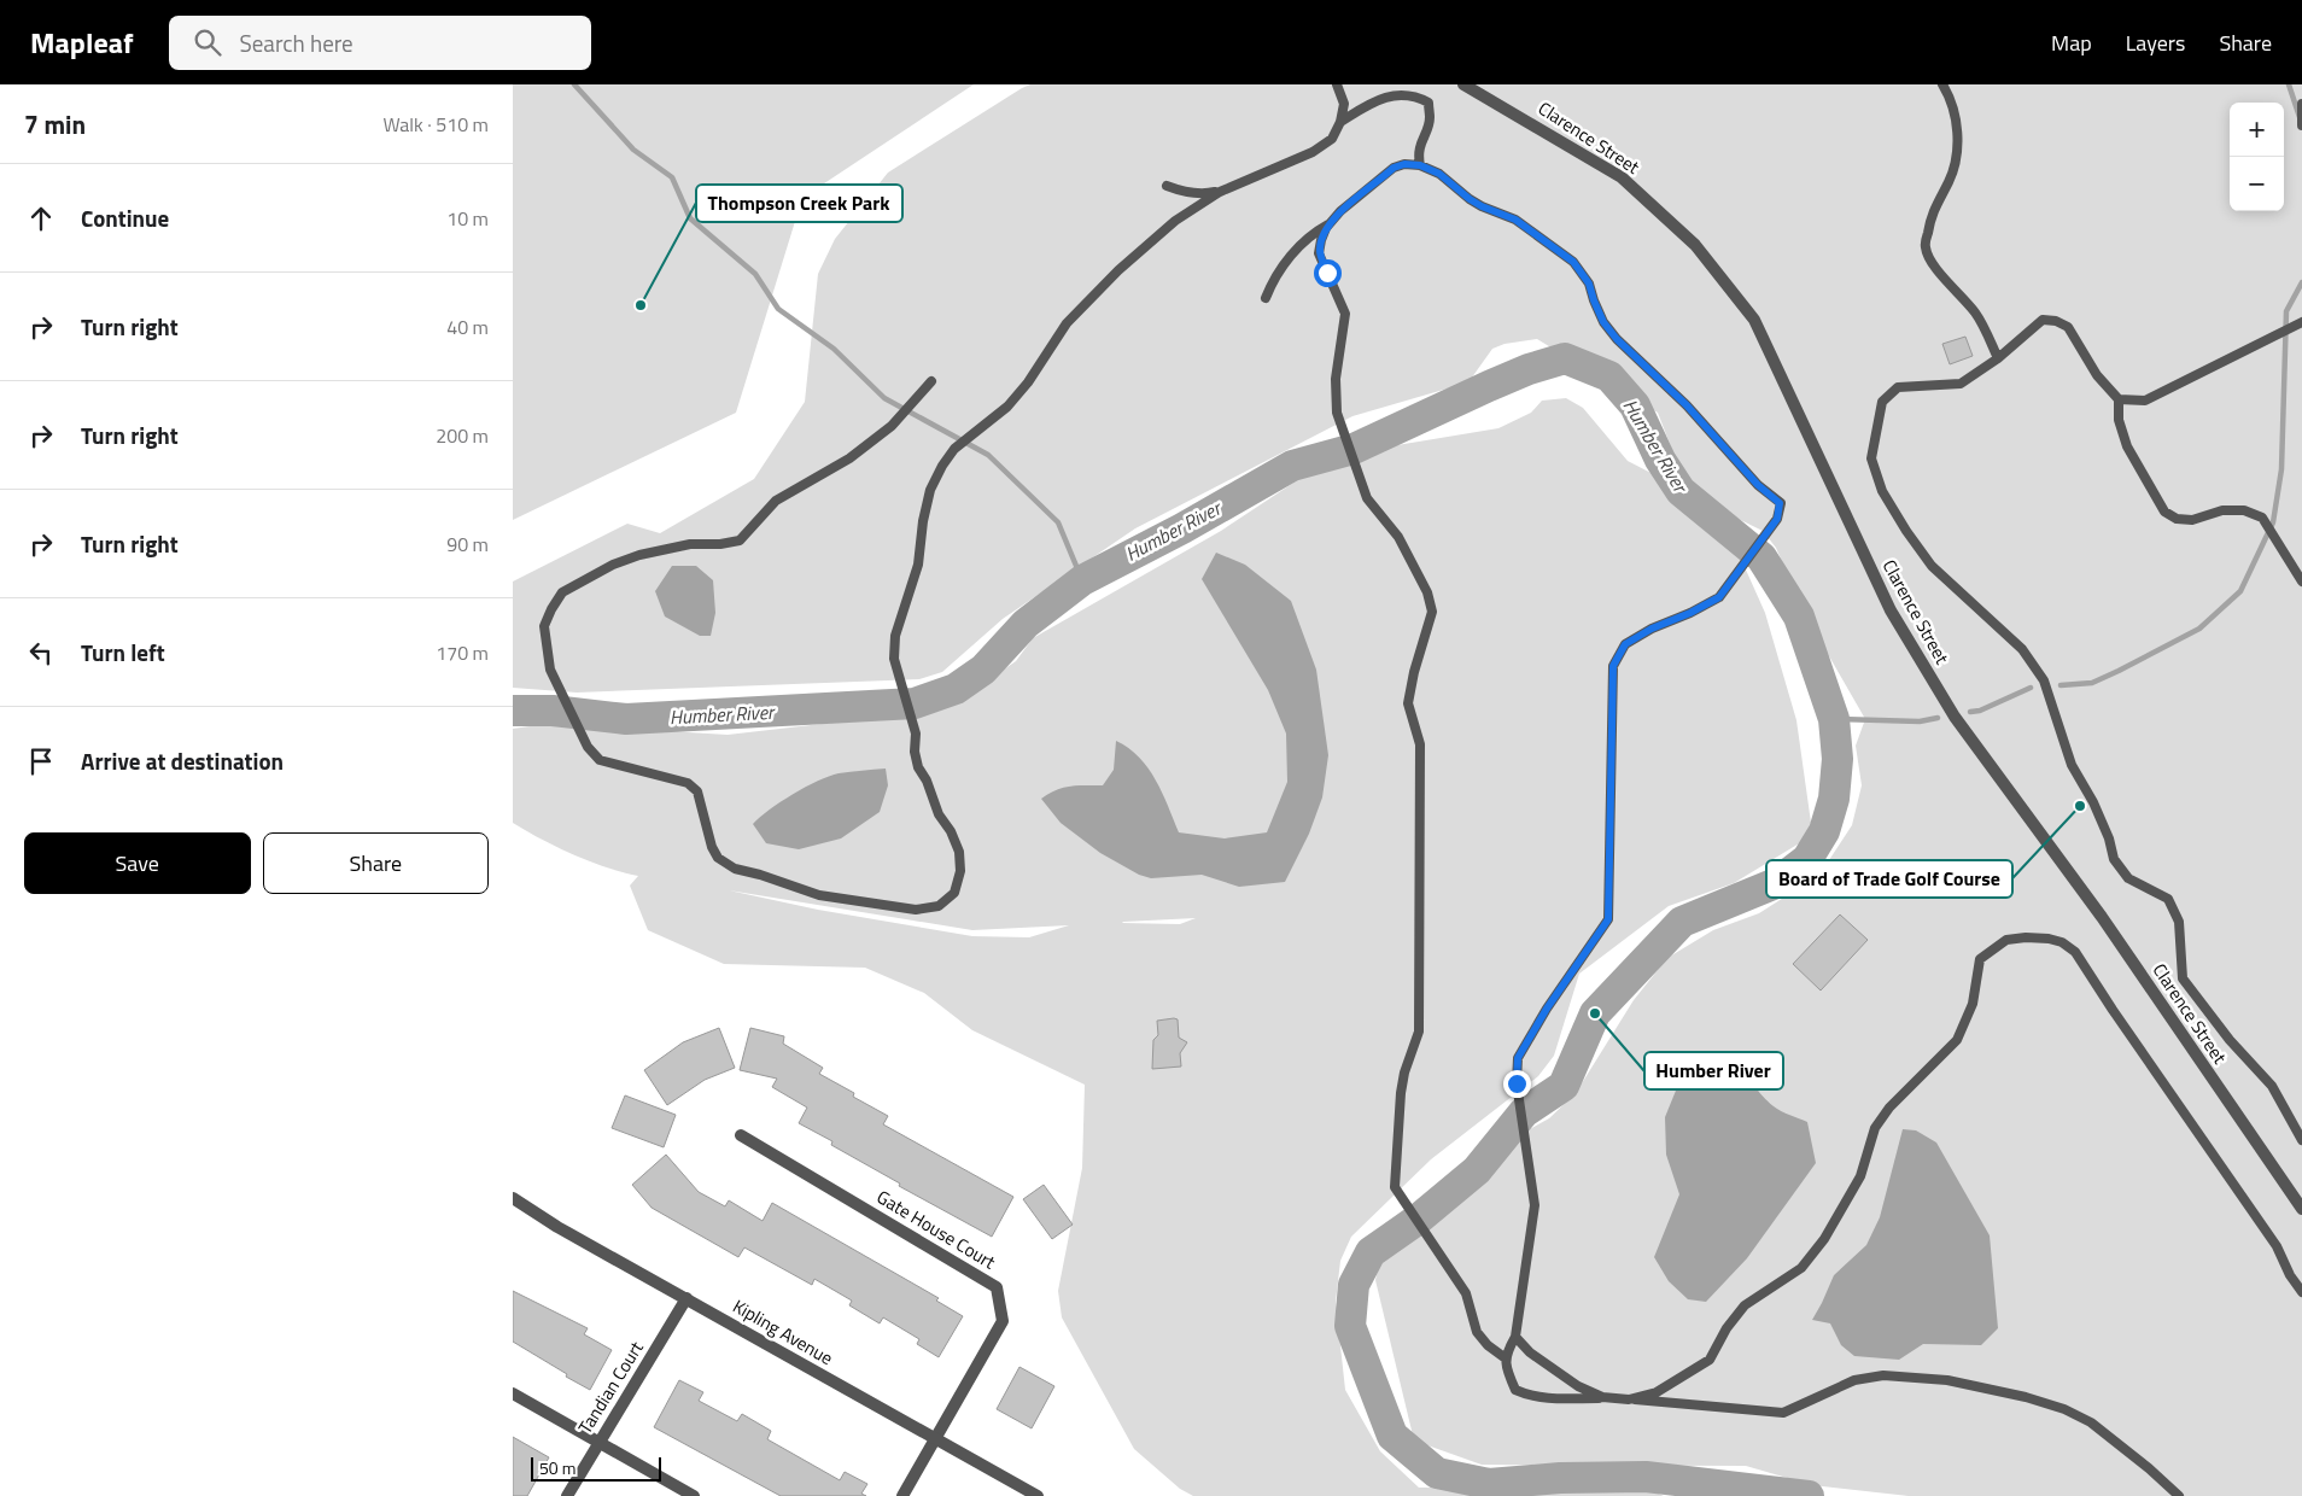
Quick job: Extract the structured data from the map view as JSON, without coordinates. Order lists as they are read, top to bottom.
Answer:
{
  "streets": {
    "street": [
      "Clarence Street",
      "Gate House Court",
      "Kipling Avenue",
      "Tandian Court"
    ]
  },
  "crossings": [
    ["Gate House Court", "Kipling Avenue"],
    ["Kipling Avenue", "Tandian Court"]
  ],
  "water": ["Humber River"],
  "places": ["Thompson Creek Park", "Board of Trade Golf Course", "Humber River"],
  "scale_bar": "50 m",
  "page": {
    "header": "Mapleaf",
    "search": "Search here",
    "nav": ["Map", "Layers", "Share"],
    "heading": ["7 min", "Walk · 510 m"],
    "map_buttons": ["+", "−"],
    "list": [
      ["Continue", "10 m"],
      ["Turn right", "40 m"],
      ["Turn right", "200 m"],
      ["Turn right", "90 m"],
      ["Turn left", "170 m"],
      "Arrive at destination"
    ],
    "buttons": ["Save", "Share"],
    "scale": "50 m"
  }
}
